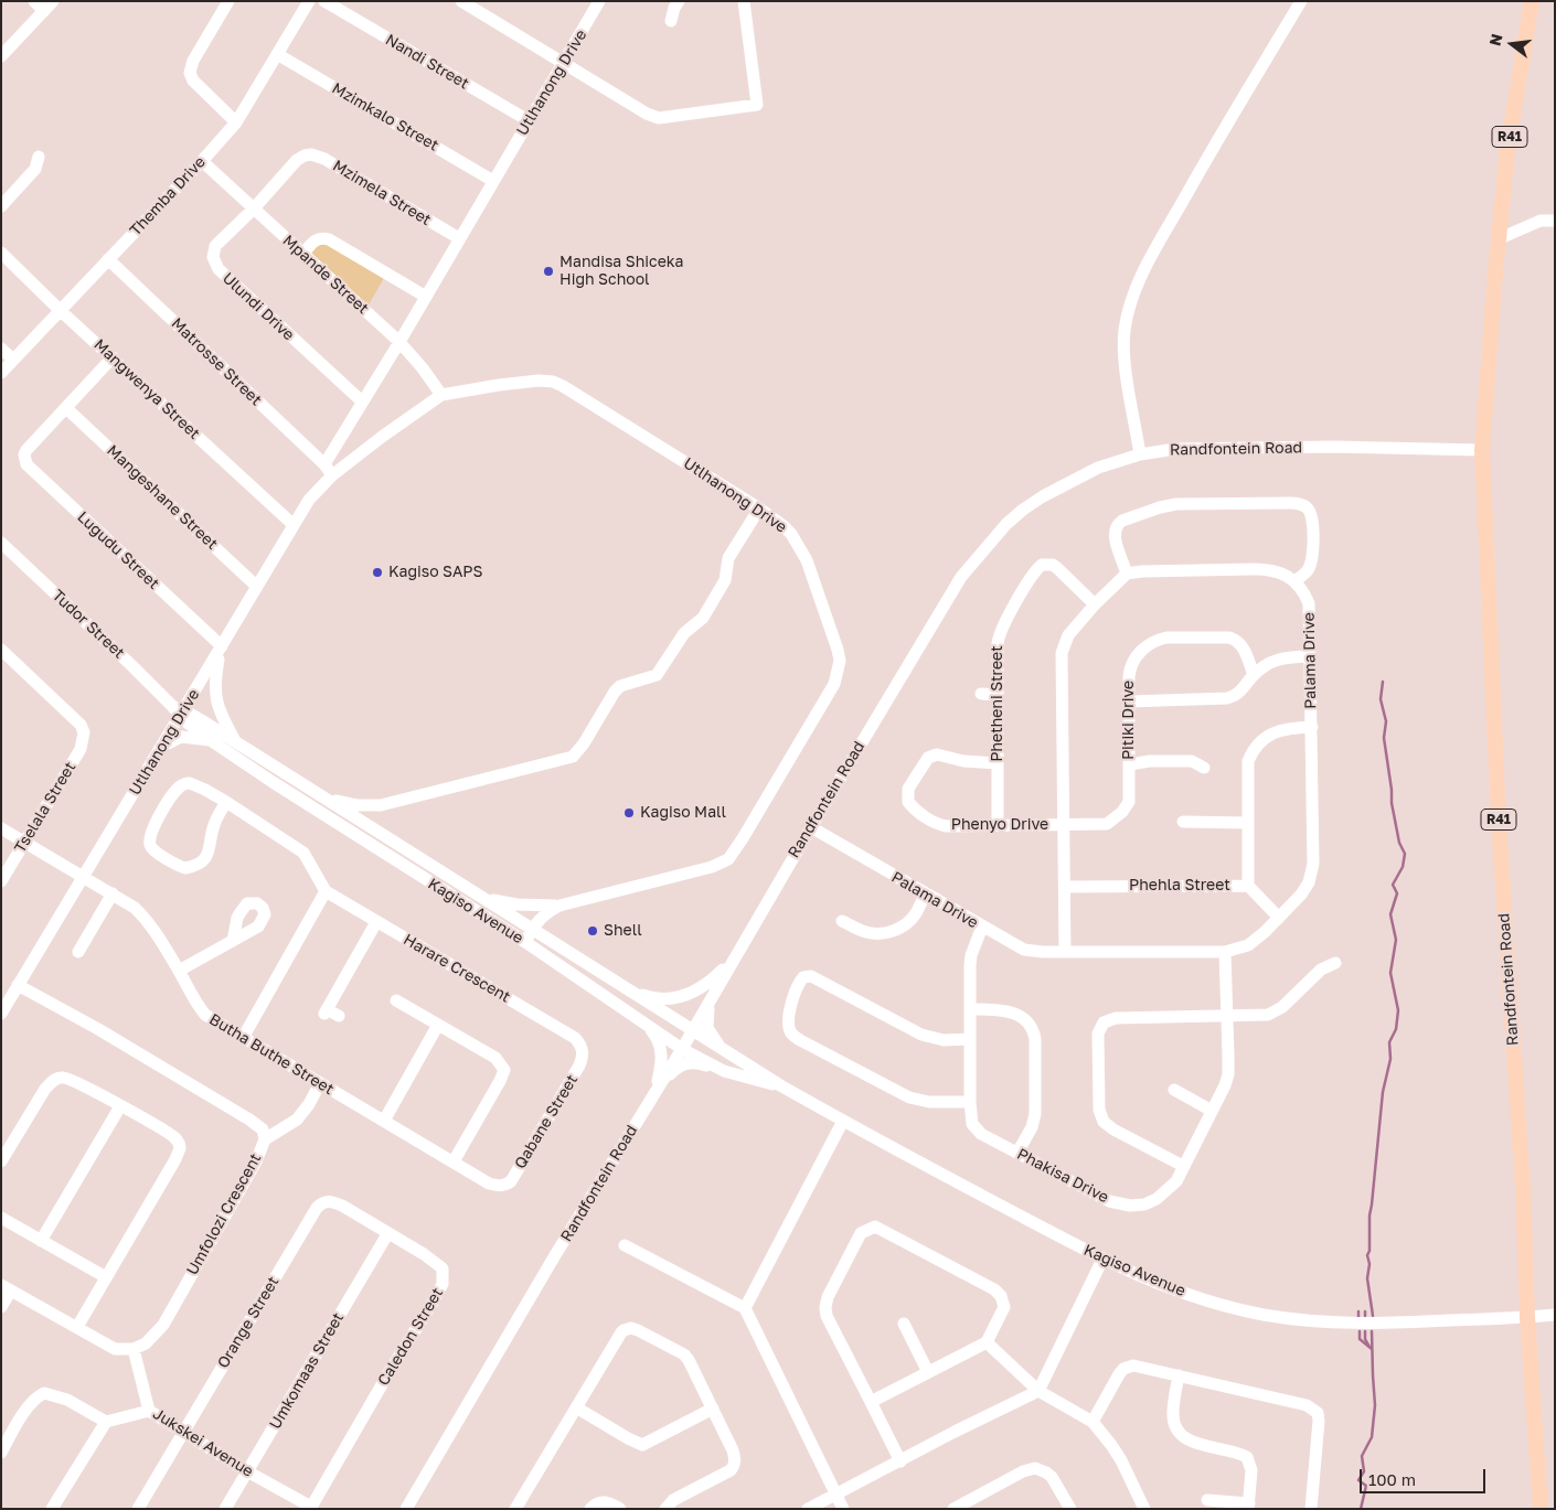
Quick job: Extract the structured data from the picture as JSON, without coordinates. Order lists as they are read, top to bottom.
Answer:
{
  "streets": {
    "main road": ["R41", "Randfontein Road"],
    "street": [
      "Nandi Street",
      "Utlhanong Drive",
      "Mzimkalo Street",
      "Mzimela Street",
      "Themba Drive",
      "Mpande Street",
      "Ulundi Drive",
      "Matrosse Street",
      "Mangwenya Street",
      "Mangeshane Street",
      "Lugudu Street",
      "Tudor Street",
      "Palama Drive",
      "Phetheni Street",
      "Pitiki Drive",
      "Tselala Street",
      "Phenyo Drive",
      "Phehla Street",
      "Kagiso Avenue",
      "Harare Crescent",
      "Butha Buthe Street",
      "Qabane Street",
      "Phakisa Drive",
      "Umfolozi Crescent",
      "Orange Street",
      "Caledon Street",
      "Umkomaas Street",
      "Jukskei Avenue"
    ]
  },
  "crossings": [
    ["Nandi Street", "Utlhanong Drive"],
    ["Utlhanong Drive", "Mzimkalo Street"],
    ["Utlhanong Drive", "Mzimela Street"],
    ["Utlhanong Drive", "Mpande Street"],
    ["Utlhanong Drive", "Ulundi Drive"],
    ["Utlhanong Drive", "Matrosse Street"],
    ["Utlhanong Drive", "Mangwenya Street"],
    ["Utlhanong Drive", "Mangeshane Street"],
    ["Utlhanong Drive", "Lugudu Street"],
    ["Utlhanong Drive", "Tudor Street"],
    ["Utlhanong Drive", "Kagiso Avenue"],
    ["Utlhanong Drive", "Butha Buthe Street"],
    ["Utlhanong Drive", "Umfolozi Crescent"],
    ["Mzimkalo Street", "Themba Drive"],
    ["Mzimela Street", "Ulundi Drive"],
    ["Themba Drive", "Mpande Street"],
    ["Themba Drive", "Matrosse Street"],
    ["Themba Drive", "Mangwenya Street"],
    ["Mpande Street", "Ulundi Drive"],
    ["Randfontein Road", "Palama Drive"],
    ["Randfontein Road", "Kagiso Avenue"],
    ["Mangeshane Street", "Lugudu Street"],
    ["Tudor Street", "Kagiso Avenue"],
    ["Palama Drive", "Phehla Street"],
    ["Palama Drive", "Phakisa Drive"],
    ["Phetheni Street", "Phenyo Drive"],
    ["Pitiki Drive", "Phenyo Drive"],
    ["Tselala Street", "Butha Buthe Street"],
    ["Harare Crescent", "Qabane Street"],
    ["Butha Buthe Street", "Qabane Street"],
    ["Umfolozi Crescent", "Jukskei Avenue"],
    ["Orange Street", "Caledon Street"],
    ["Orange Street", "Jukskei Avenue"],
    ["Caledon Street", "Umkomaas Street"],
    ["Caledon Street", "Jukskei Avenue"],
    ["Umkomaas Street", "Jukskei Avenue"]
  ],
  "places": [
    "Mandisa Shiceka High School",
    "Kagiso SAPS",
    "Kagiso Mall",
    "Shell"
  ],
  "scale_bar": "100 m",
  "north": "left"
}
